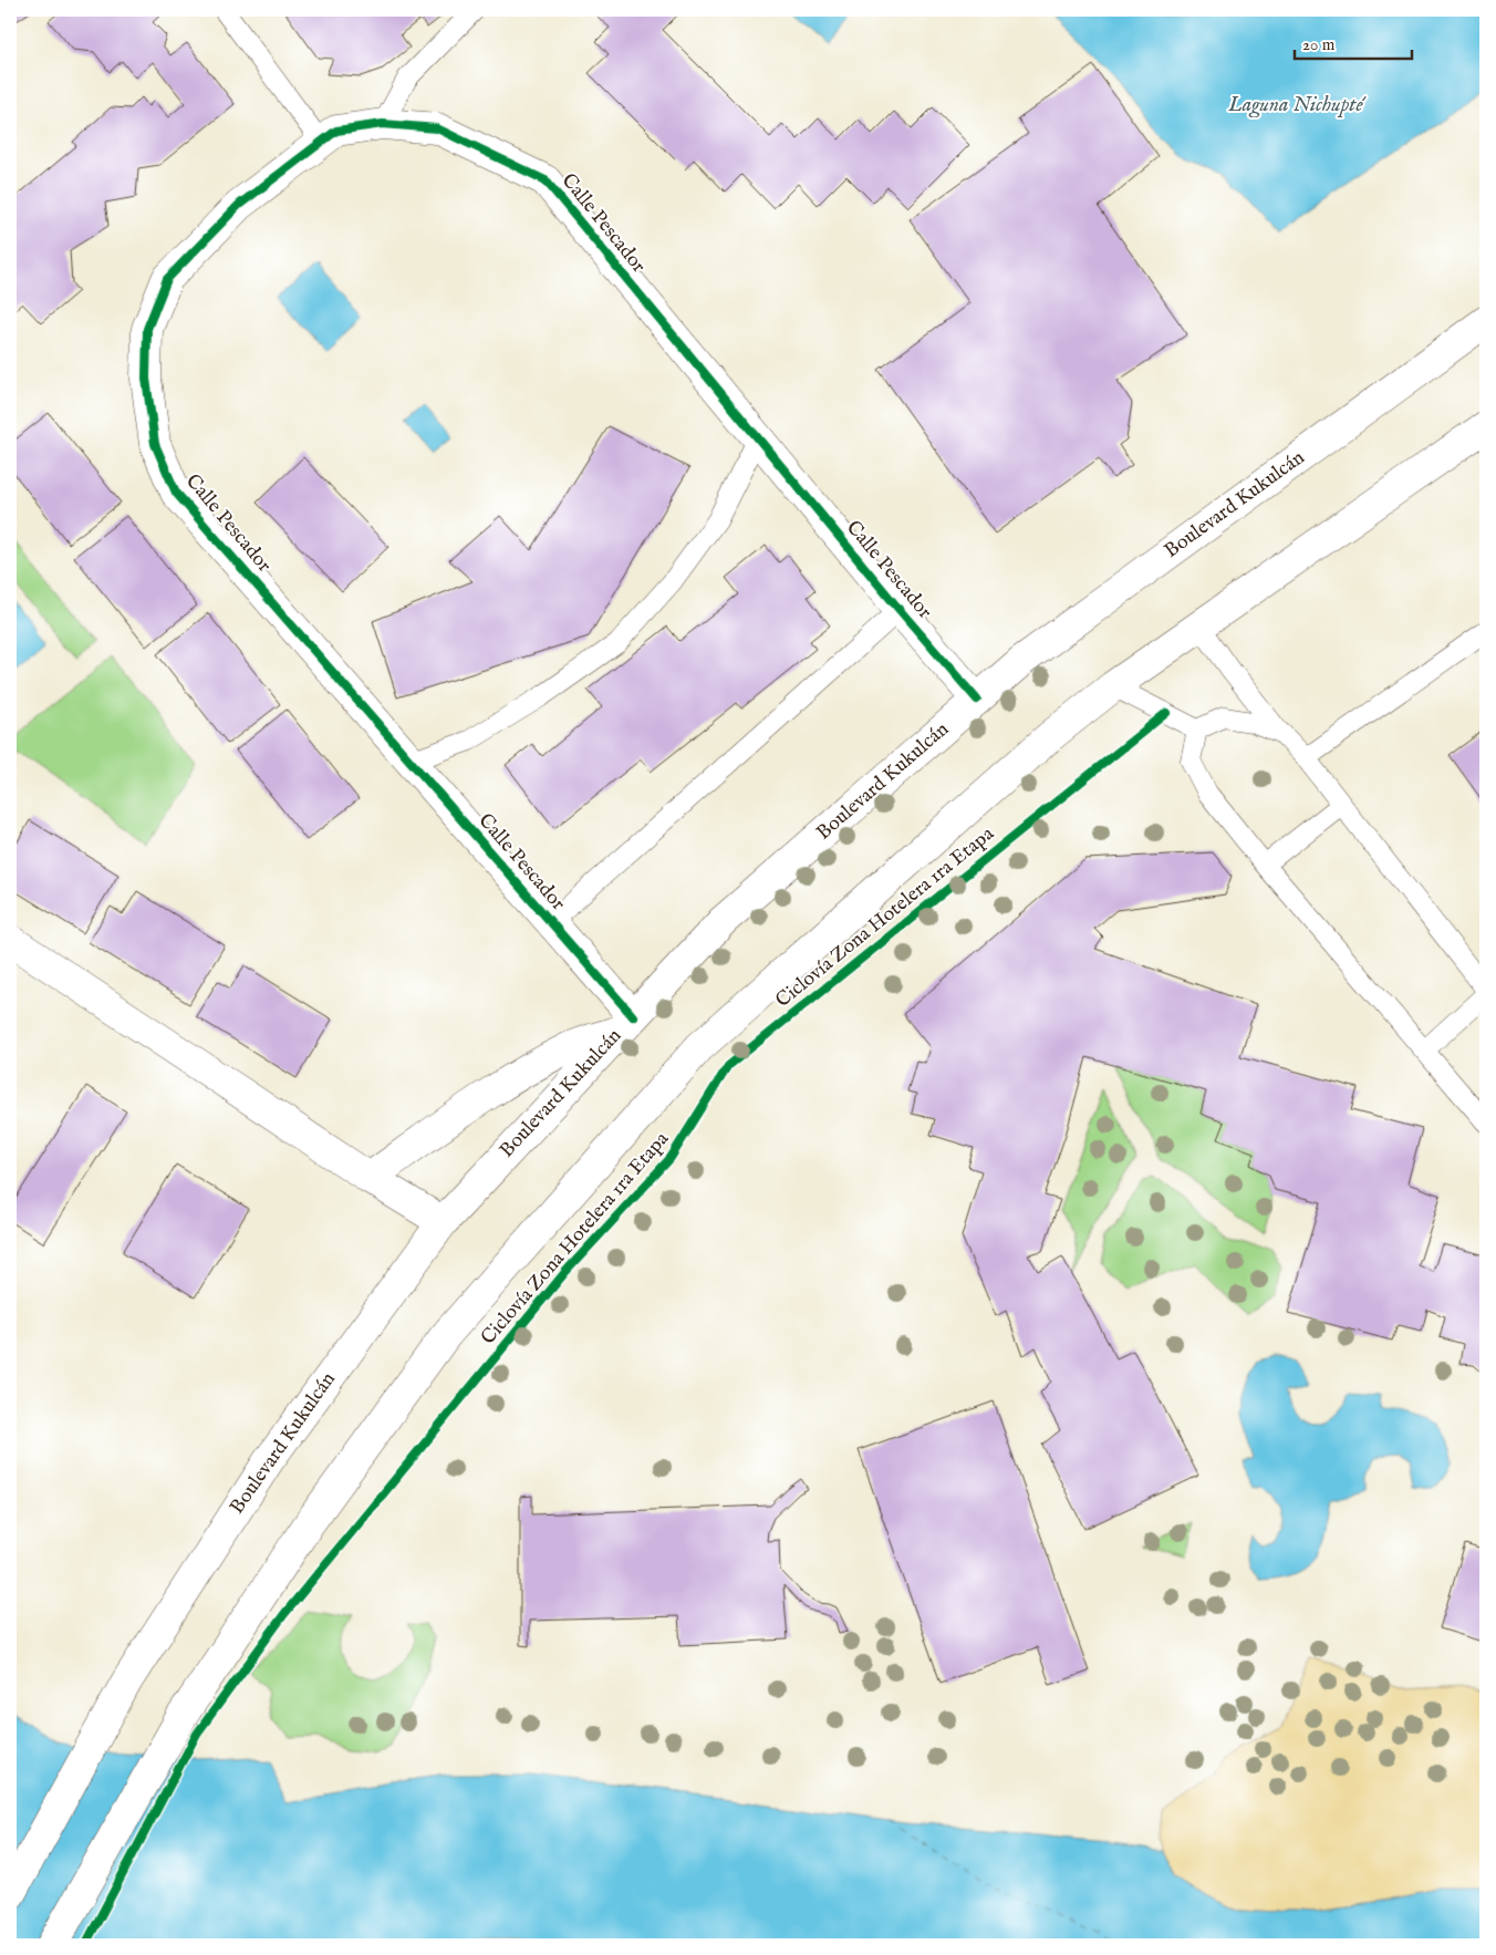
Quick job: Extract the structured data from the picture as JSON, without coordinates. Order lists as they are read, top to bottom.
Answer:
{
  "streets": {
    "main road": ["Calle Pescador", "Boulevard Kukulcán"],
    "cycle path": ["Ciclovía Zona Hotelera 1ra Etapa"]
  },
  "crossings": [
    ["Calle Pescador", "Boulevard Kukulcán"]
  ],
  "water": ["Laguna Nichupté"],
  "scale_bar": "20 m"
}
